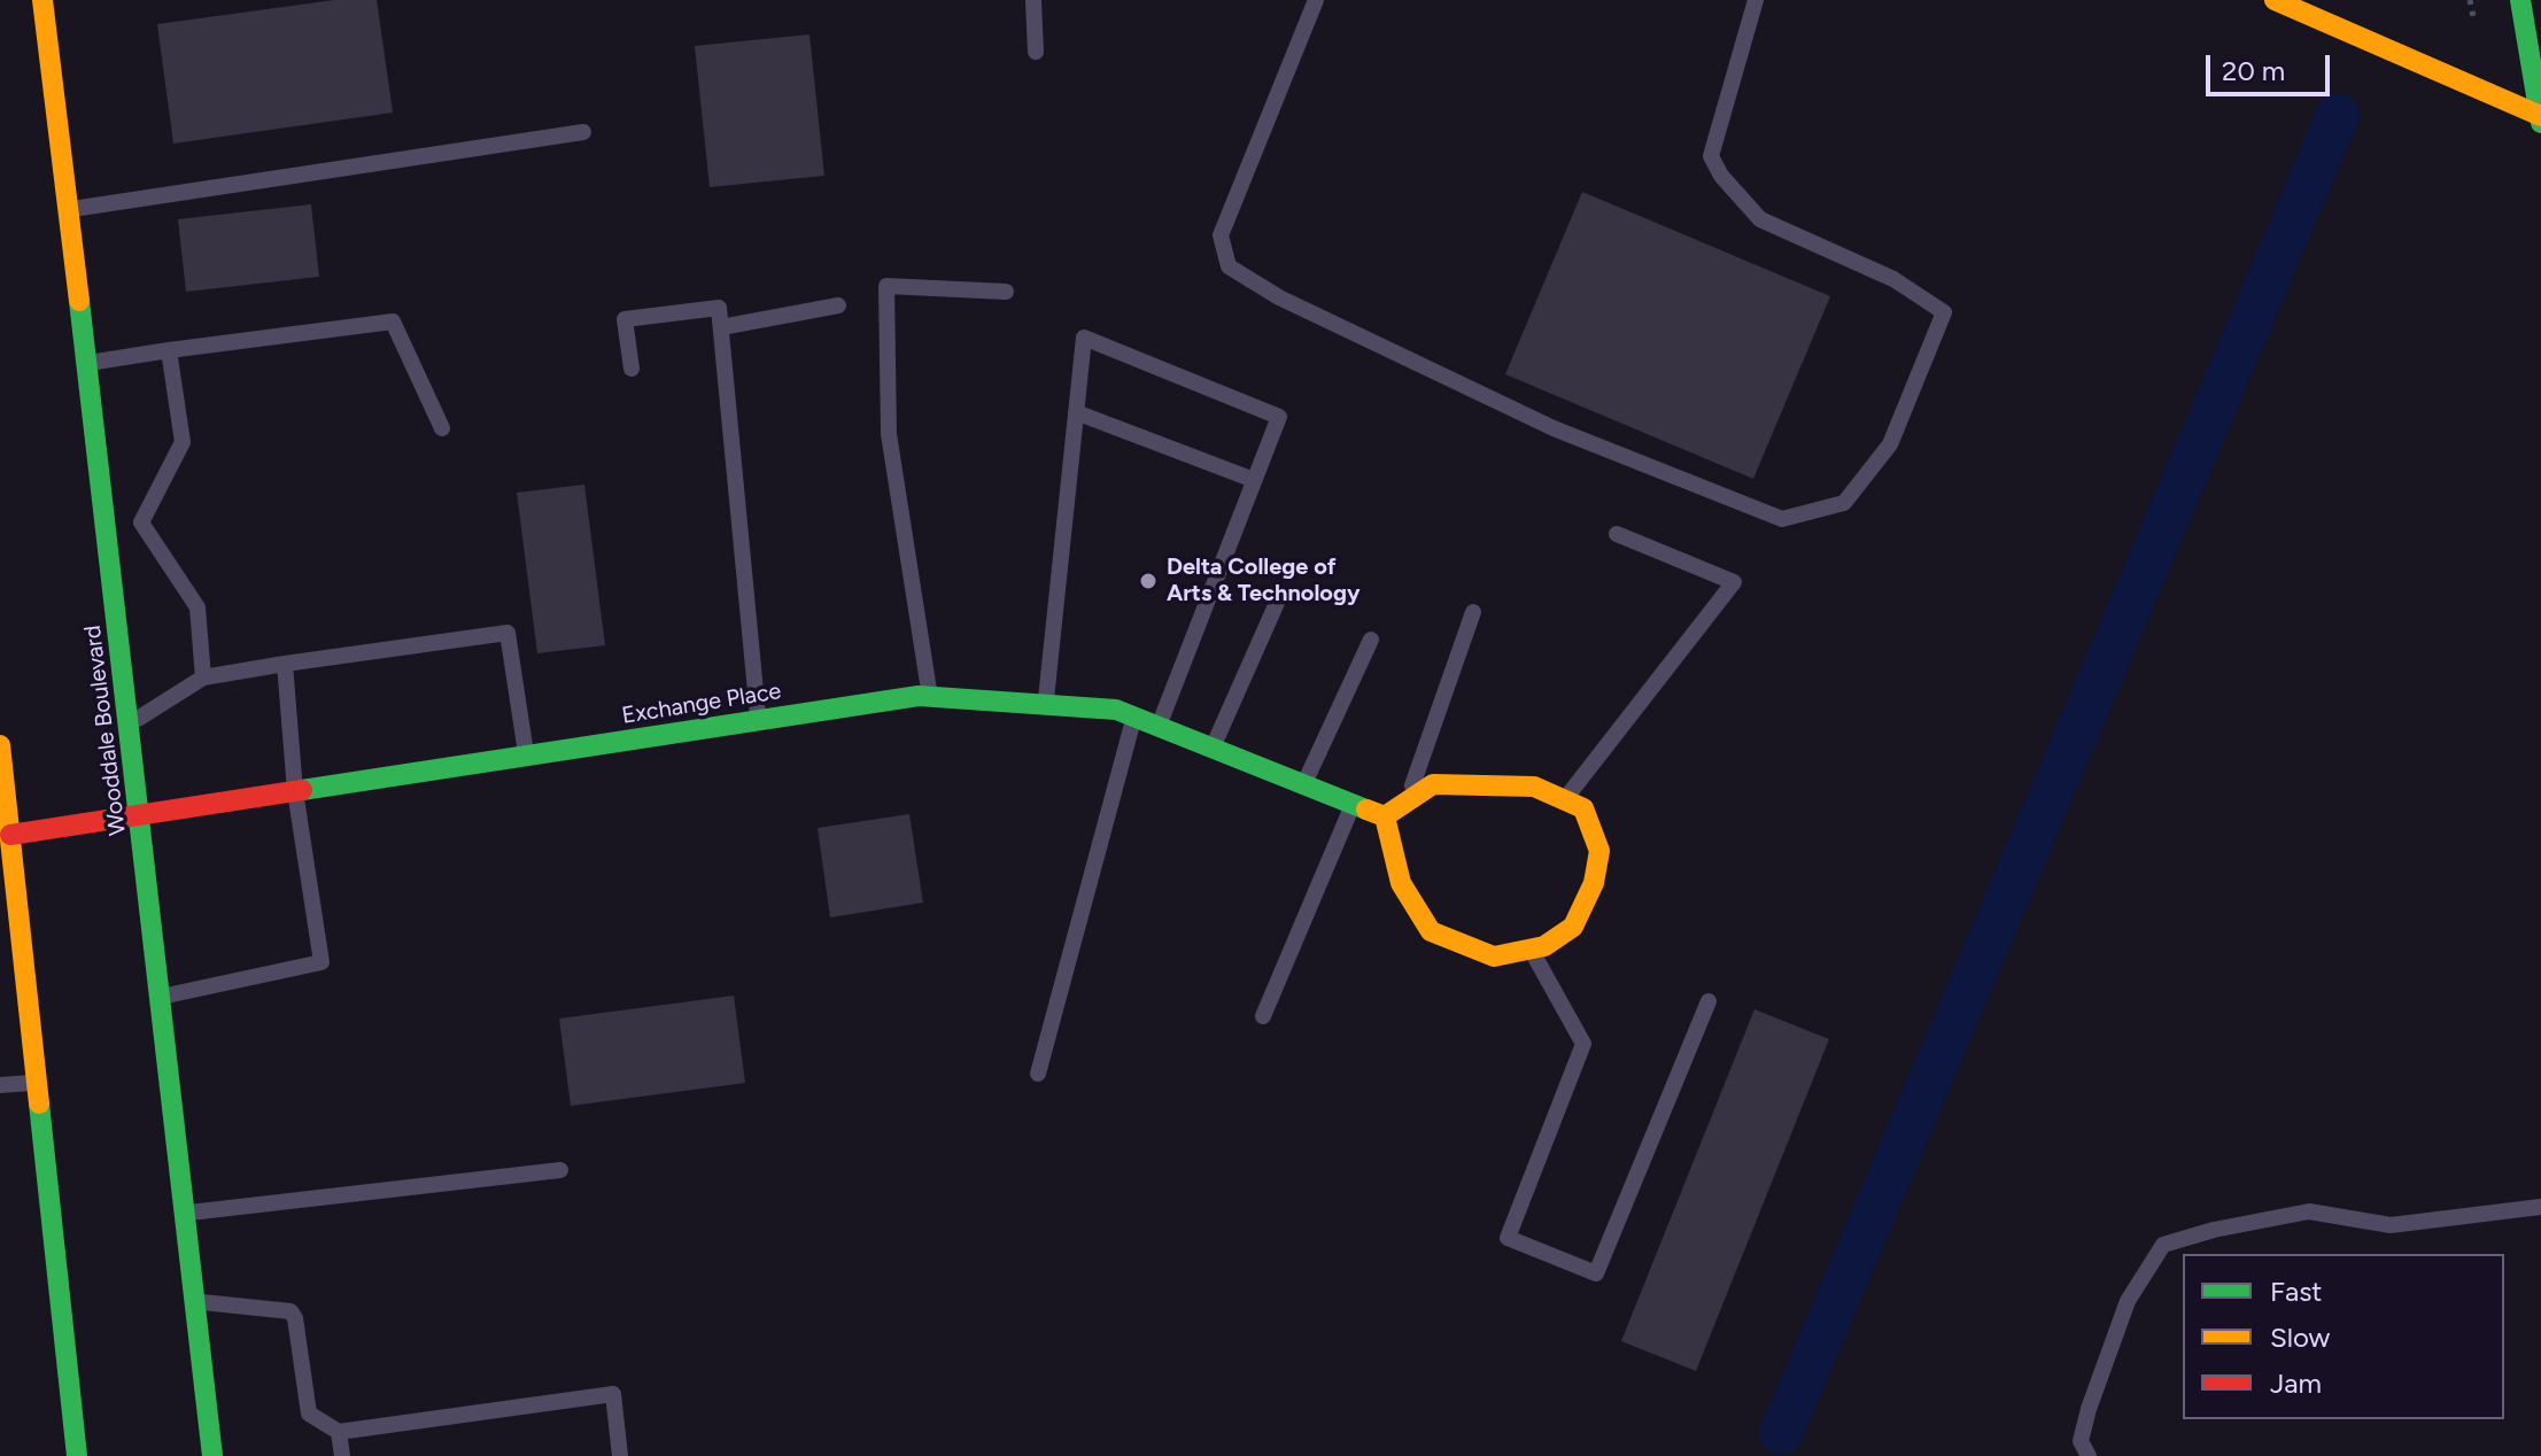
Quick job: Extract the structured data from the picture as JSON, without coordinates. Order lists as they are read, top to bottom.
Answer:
{
  "streets": {
    "street": ["Exchange Place", "Wooddale Boulevard"]
  },
  "crossings": [
    ["Exchange Place", "Wooddale Boulevard"]
  ],
  "places": ["Delta College of Arts & Technology"],
  "legend": ["Fast", "Slow", "Jam"],
  "scale_bar": "20 m"
}
